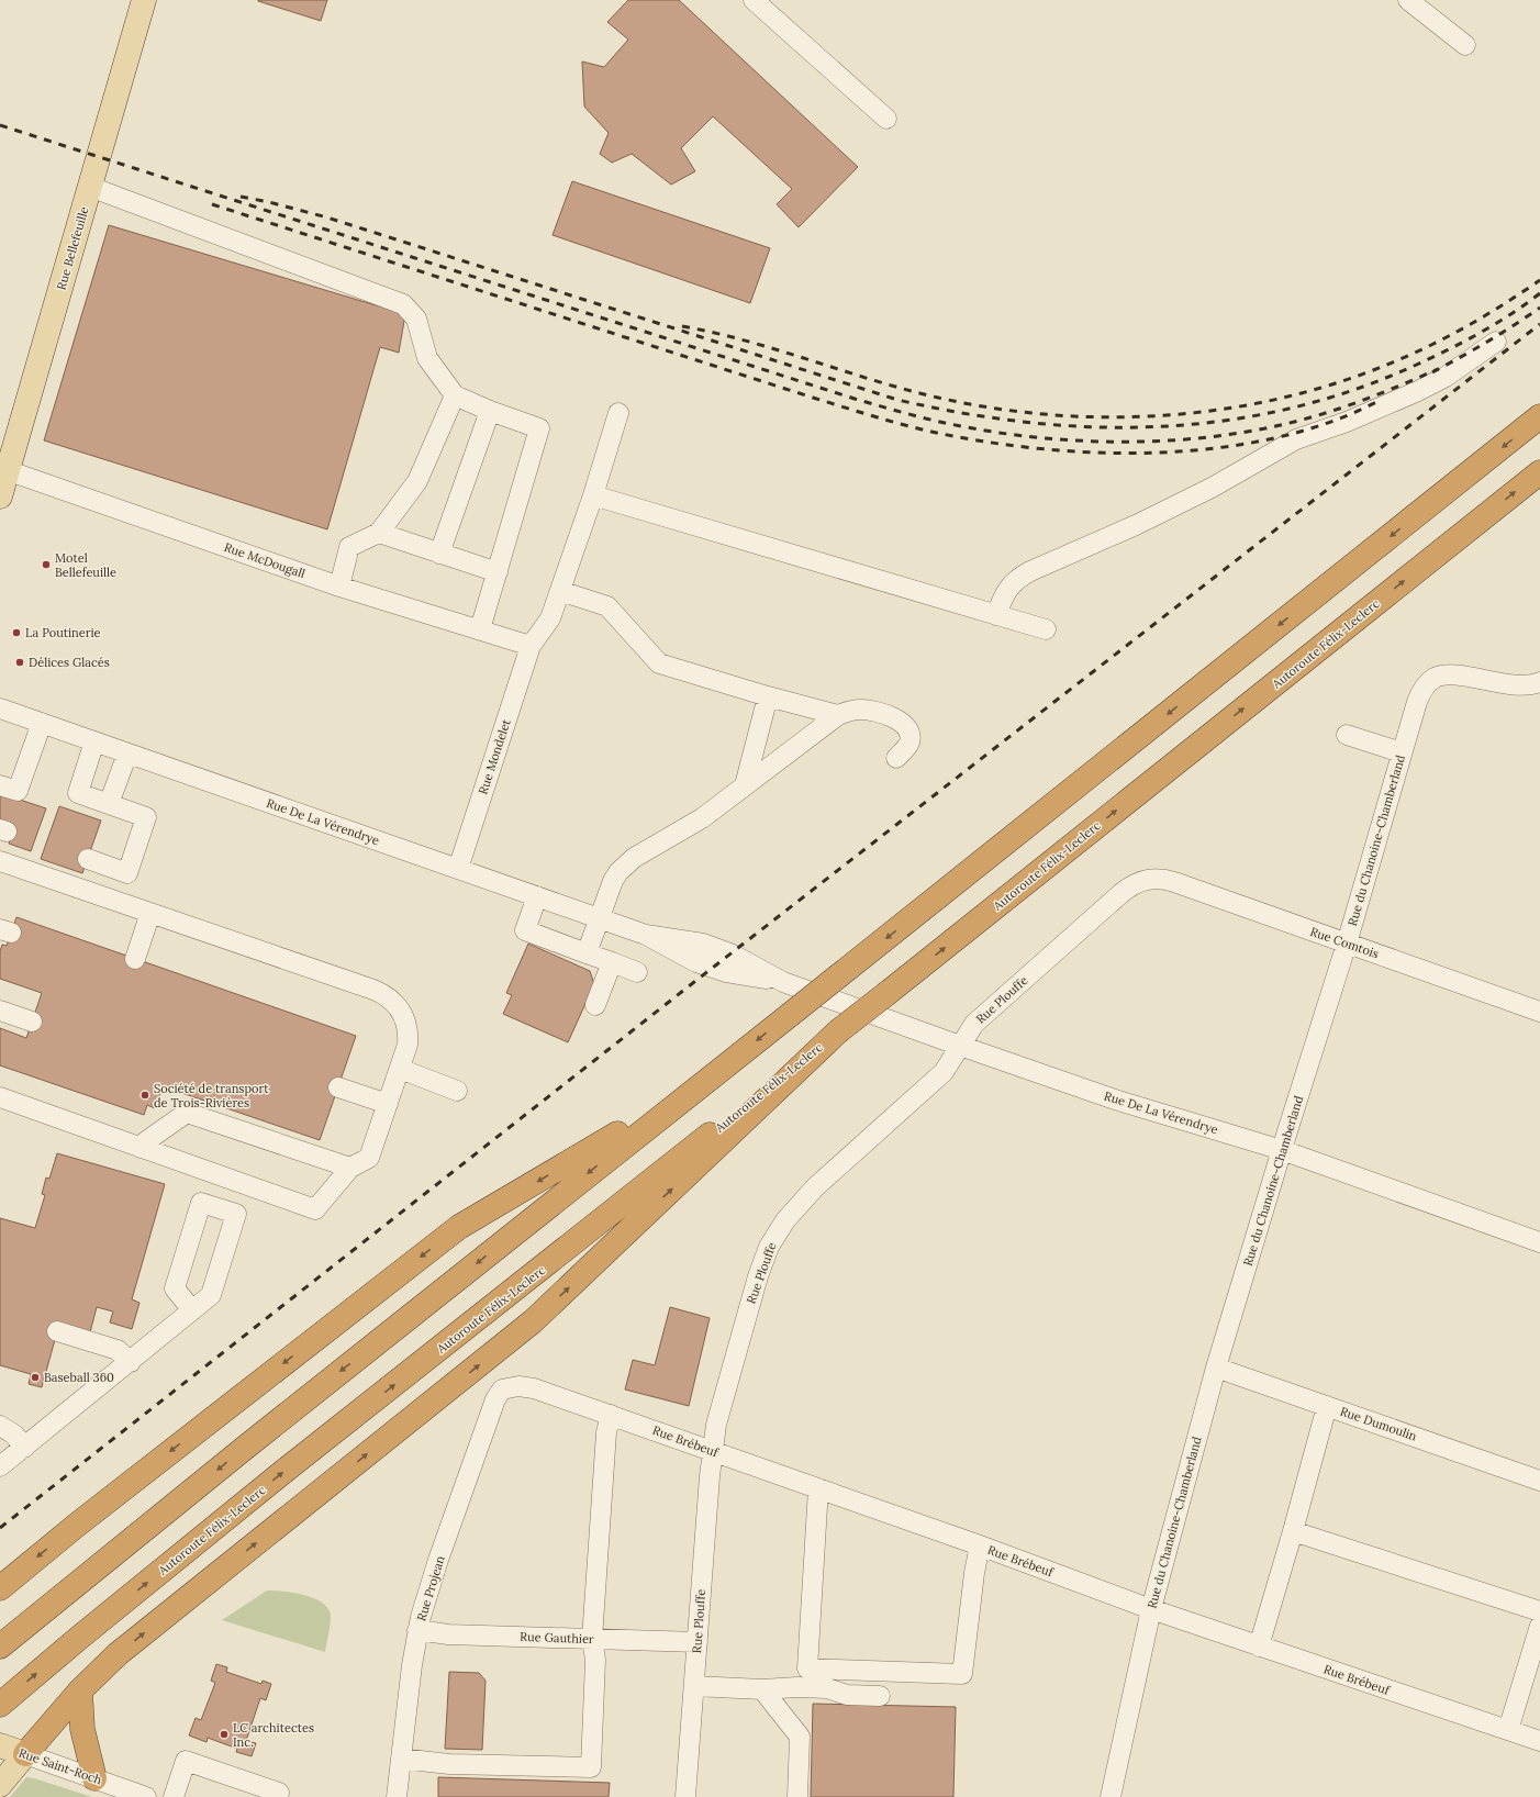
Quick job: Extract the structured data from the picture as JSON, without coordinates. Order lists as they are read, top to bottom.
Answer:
{
  "streets": {
    "highway": ["Autoroute Félix-Leclerc"],
    "main road": ["Rue Bellefeuille", "Rue Saint-Roch"],
    "street": [
      "Rue McDougall",
      "Rue Mondelet",
      "Rue De La Vérendrye",
      "Rue du Chanoine-Chamberland",
      "Rue Comtois",
      "Rue Plouffe",
      "Rue Dumoulin",
      "Rue Brébeuf",
      "Rue Projean",
      "Rue Gauthier"
    ]
  },
  "crossings": [
    ["Rue Bellefeuille", "Rue McDougall"],
    ["Rue McDougall", "Rue Mondelet"],
    ["Rue Mondelet", "Rue De La Vérendrye"],
    ["Rue De La Vérendrye", "Rue du Chanoine-Chamberland"],
    ["Rue De La Vérendrye", "Rue Plouffe"],
    ["Rue du Chanoine-Chamberland", "Rue Comtois"],
    ["Rue du Chanoine-Chamberland", "Rue Dumoulin"],
    ["Rue du Chanoine-Chamberland", "Rue Brébeuf"],
    ["Rue Comtois", "Rue Plouffe"],
    ["Rue Plouffe", "Rue Brébeuf"],
    ["Rue Plouffe", "Rue Gauthier"],
    ["Rue Brébeuf", "Rue Projean"],
    ["Rue Projean", "Rue Gauthier"]
  ],
  "places": [
    "Motel Bellefeuille",
    "La Poutinerie",
    "Délices Glacés",
    "Société de transport de Trois-Rivières",
    "Baseball 360",
    "LC architectes Inc."
  ]
}
